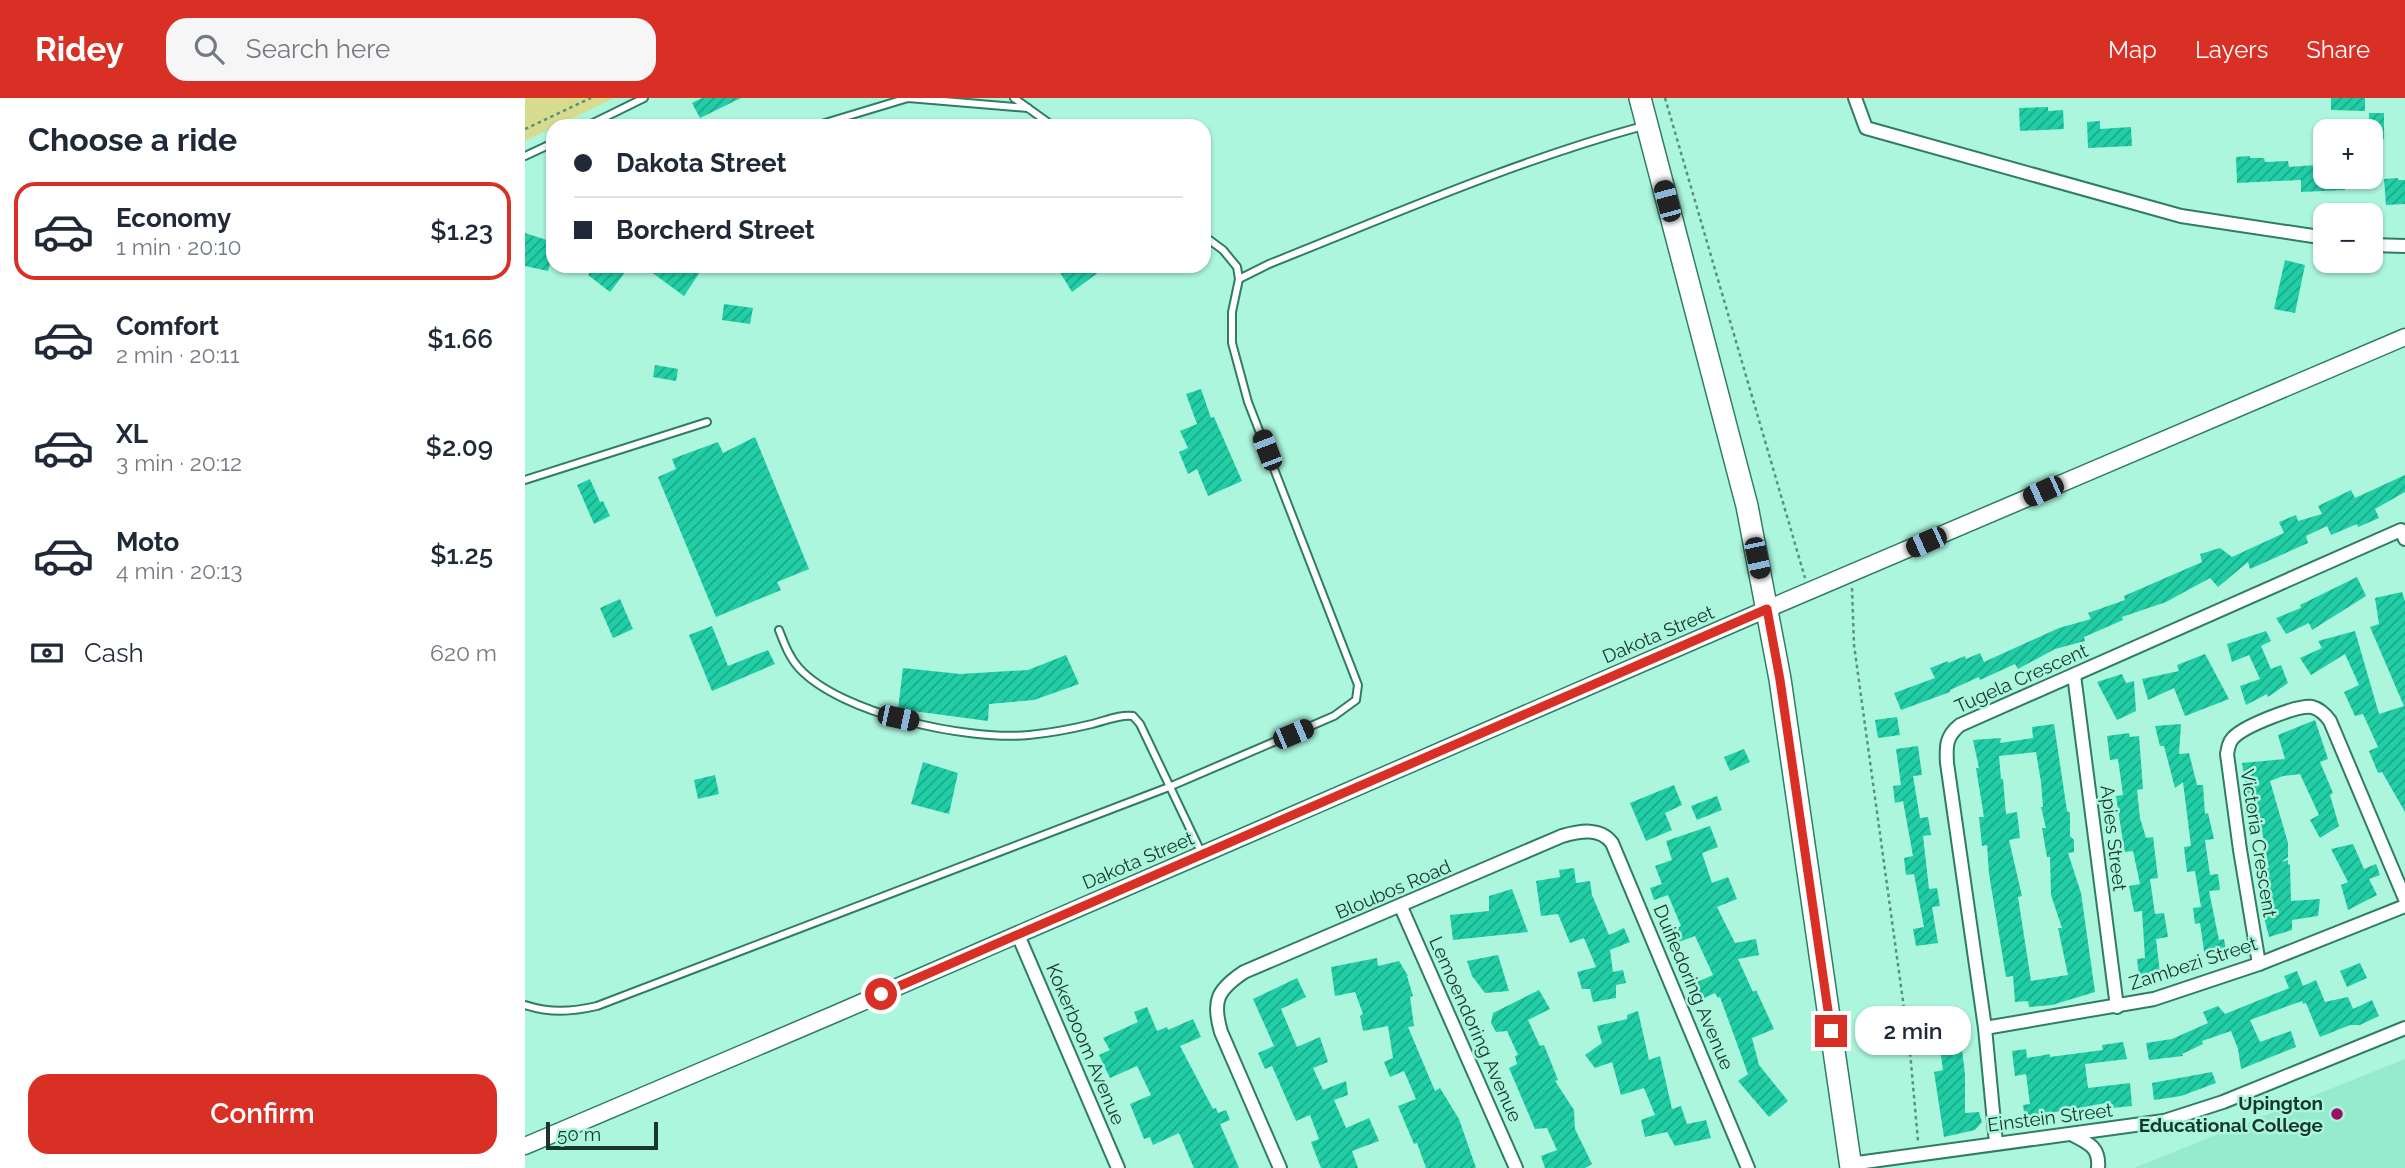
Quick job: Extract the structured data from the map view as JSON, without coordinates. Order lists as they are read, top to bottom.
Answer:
{
  "streets": {
    "street": [
      "Dakota Street",
      "Tugela Crescent",
      "Apies Street",
      "Victoria Crescent",
      "Bloubos Road",
      "Zambezi Street",
      "Duifiedoring Avenue",
      "Lemoendoring Avenue",
      "Kokerboom Avenue",
      "Einstein Street"
    ]
  },
  "crossings": [
    ["Dakota Street", "Kokerboom Avenue"],
    ["Tugela Crescent", "Apies Street"],
    ["Tugela Crescent", "Zambezi Street"],
    ["Tugela Crescent", "Einstein Street"],
    ["Apies Street", "Zambezi Street"],
    ["Victoria Crescent", "Zambezi Street"],
    ["Bloubos Road", "Duifiedoring Avenue"],
    ["Bloubos Road", "Lemoendoring Avenue"]
  ],
  "places": ["Upington Educational College"],
  "scale_bar": "50 m",
  "page": {
    "header": "Ridey",
    "search": "Search here",
    "nav": ["Map", "Layers", "Share"],
    "heading": "Choose a ride",
    "map_buttons": ["+", "−"],
    "banner": ["Dakota Street", "Borcherd Street"],
    "list": [
      {
        "name": "Economy",
        "note": "1 min · 20:10",
        "value": "$1.23"
      },
      {
        "name": "Comfort",
        "note": "2 min · 20:11",
        "value": "$1.66"
      },
      {
        "name": "XL",
        "note": "3 min · 20:12",
        "value": "$2.09"
      },
      {
        "name": "Moto",
        "note": "4 min · 20:13",
        "value": "$1.25"
      }
    ],
    "pay": ["Cash", "620 m"],
    "bubble": "2 min",
    "buttons": "Confirm",
    "scale": "50 m"
  }
}
